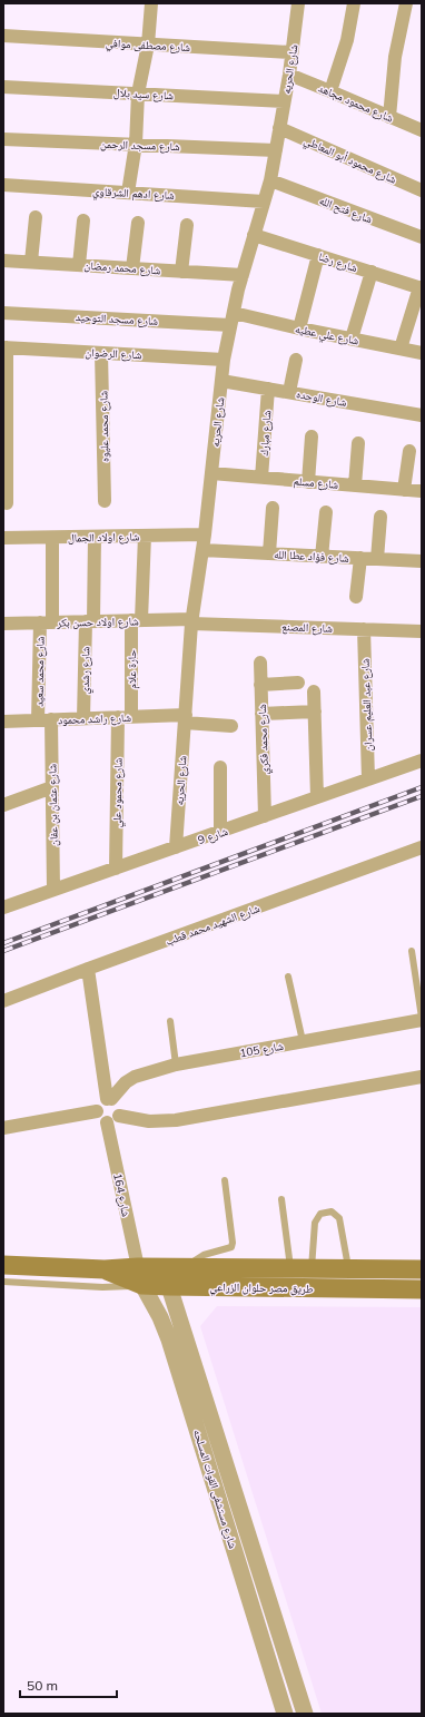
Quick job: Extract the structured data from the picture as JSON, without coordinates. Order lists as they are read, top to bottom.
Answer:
{
  "streets": {
    "main road": ["طريق مصر حلوان الزراعي"],
    "street": [
      "شارع مصطفى موافي",
      "شارع الحريه",
      "شارع سيد بلال",
      "شارع محمود مجاهد",
      "شارع مسجد الرحمن",
      "شارع محمود أبو المعاطي",
      "شارع ادهم الشرقاوي",
      "شارع فتح الله",
      "شارع رضا",
      "شارع محمد رمضان",
      "شارع مسجد التوحيد",
      "شارع علي عطيه",
      "شارع الرضوان",
      "شارع الوحده",
      "شارع محمد عليوه",
      "شارع مبارك",
      "شارع مسلم",
      "شارع اولاد الجمال",
      "شارع فؤاد عطا الله",
      "شارع اولاد حسن بكر",
      "شارع المصنع",
      "حارة علام",
      "شارع رشدي",
      "شارع محمد سعيد",
      "شارع عبد العليم عسران",
      "شارع راشد محمود",
      "شارع محمد فكري",
      "شارع محمود علي",
      "شارع عثمان بن عفان",
      "شارع 9",
      "شارع الشهيد محمد قطب",
      "شارع 105",
      "شارع 164",
      "شارع مستشفى القوات المسلحه"
    ]
  },
  "crossings": [
    ["شارع مصطفى موافي", "شارع الحريه"],
    ["شارع الحريه", "شارع سيد بلال"],
    ["شارع الحريه", "شارع محمود مجاهد"],
    ["شارع الحريه", "شارع مسجد الرحمن"],
    ["شارع الحريه", "شارع محمود أبو المعاطي"],
    ["شارع الحريه", "شارع ادهم الشرقاوي"],
    ["شارع الحريه", "شارع فتح الله"],
    ["شارع الحريه", "شارع رضا"],
    ["شارع الحريه", "شارع محمد رمضان"],
    ["شارع الحريه", "شارع مسجد التوحيد"],
    ["شارع الحريه", "شارع علي عطيه"],
    ["شارع الحريه", "شارع الرضوان"],
    ["شارع الحريه", "شارع الوحده"],
    ["شارع الحريه", "شارع مسلم"],
    ["شارع الحريه", "شارع اولاد الجمال"],
    ["شارع الحريه", "شارع فؤاد عطا الله"],
    ["شارع الحريه", "شارع اولاد حسن بكر"],
    ["شارع الحريه", "شارع المصنع"],
    ["شارع الحريه", "شارع راشد محمود"],
    ["شارع الحريه", "شارع 9"],
    ["شارع مسجد التوحيد", "شارع علي عطيه"],
    ["شارع الرضوان", "شارع محمد عليوه"],
    ["شارع الوحده", "شارع مبارك"],
    ["شارع مبارك", "شارع مسلم"],
    ["شارع اولاد الجمال", "حارة علام"],
    ["شارع اولاد الجمال", "شارع رشدي"],
    ["شارع اولاد الجمال", "شارع محمد سعيد"],
    ["شارع اولاد حسن بكر", "شارع المصنع"],
    ["شارع اولاد حسن بكر", "حارة علام"],
    ["شارع اولاد حسن بكر", "شارع رشدي"],
    ["شارع اولاد حسن بكر", "شارع محمد سعيد"],
    ["شارع المصنع", "شارع عبد العليم عسران"],
    ["حارة علام", "شارع راشد محمود"],
    ["حارة علام", "شارع محمود علي"],
    ["شارع رشدي", "شارع راشد محمود"],
    ["شارع محمد سعيد", "شارع راشد محمود"],
    ["شارع محمد سعيد", "شارع عثمان بن عفان"],
    ["شارع عبد العليم عسران", "شارع 9"],
    ["شارع راشد محمود", "شارع محمود علي"],
    ["شارع راشد محمود", "شارع عثمان بن عفان"],
    ["شارع محمد فكري", "شارع 9"],
    ["شارع محمود علي", "شارع 9"],
    ["شارع عثمان بن عفان", "شارع 9"],
    ["شارع 105", "شارع 164"],
    ["شارع 164", "طريق مصر حلوان الزراعي"],
    ["شارع 164", "شارع مستشفى القوات المسلحه"],
    ["طريق مصر حلوان الزراعي", "شارع مستشفى القوات المسلحه"]
  ],
  "scale_bar": "50 m"
}
